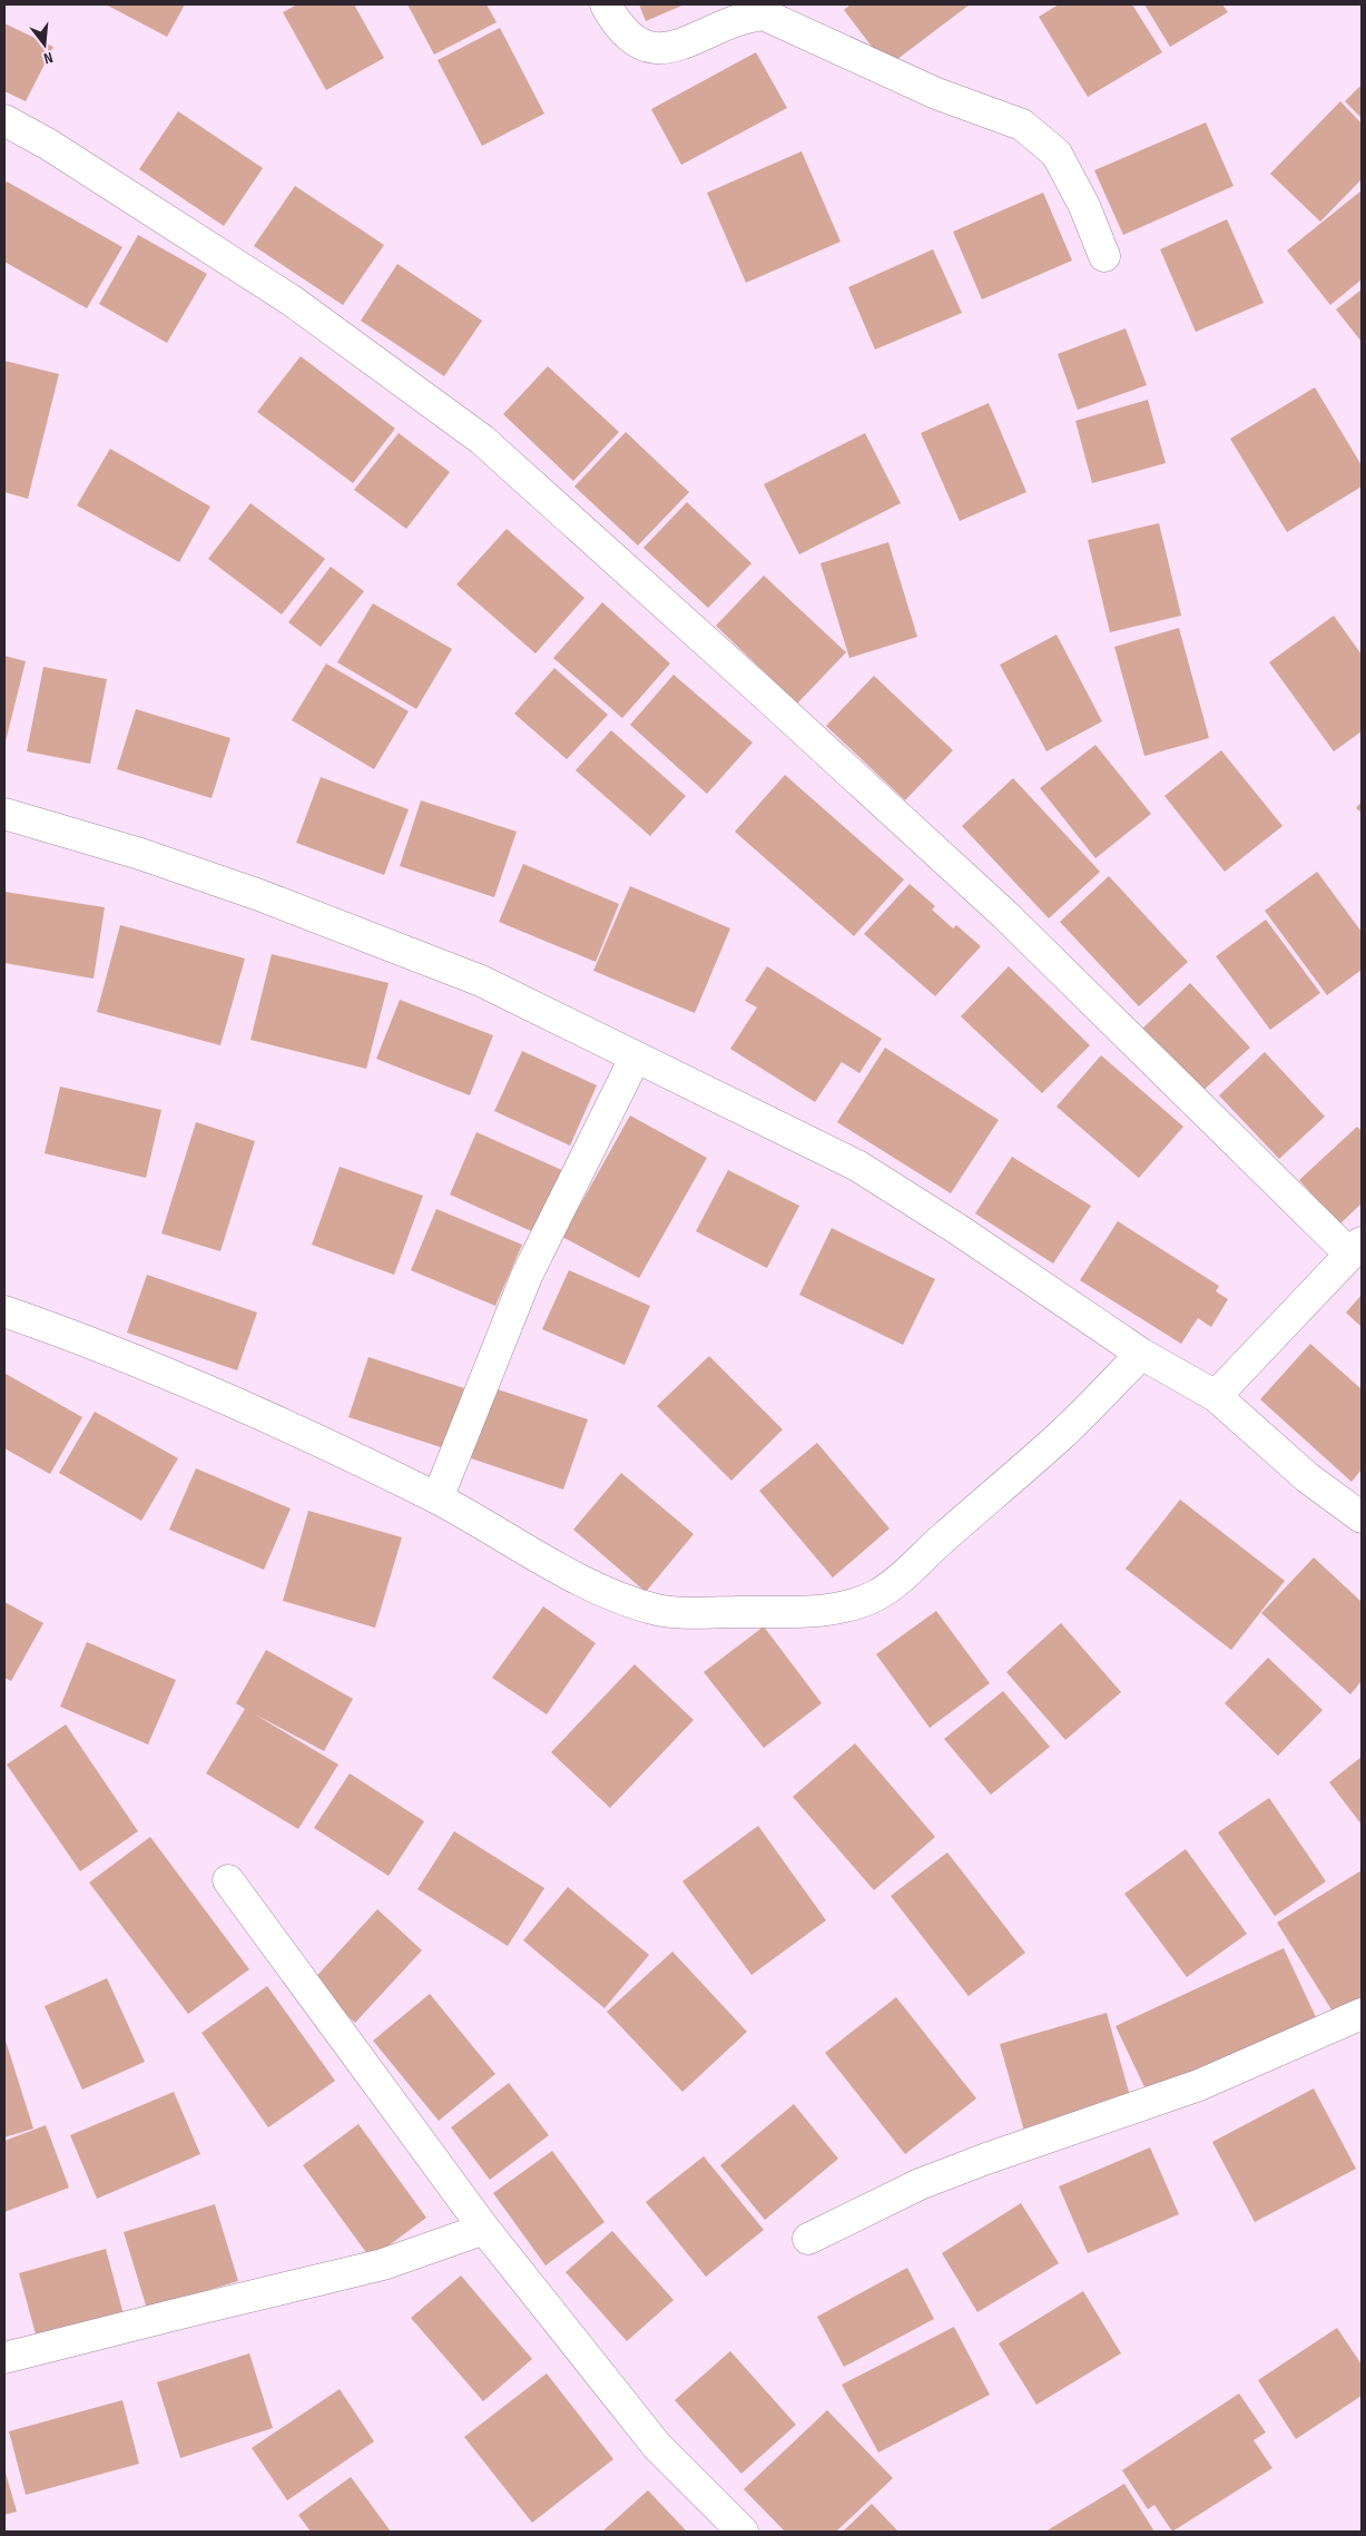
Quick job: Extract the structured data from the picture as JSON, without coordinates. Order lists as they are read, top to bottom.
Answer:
{
  "north": "bottom"
}
